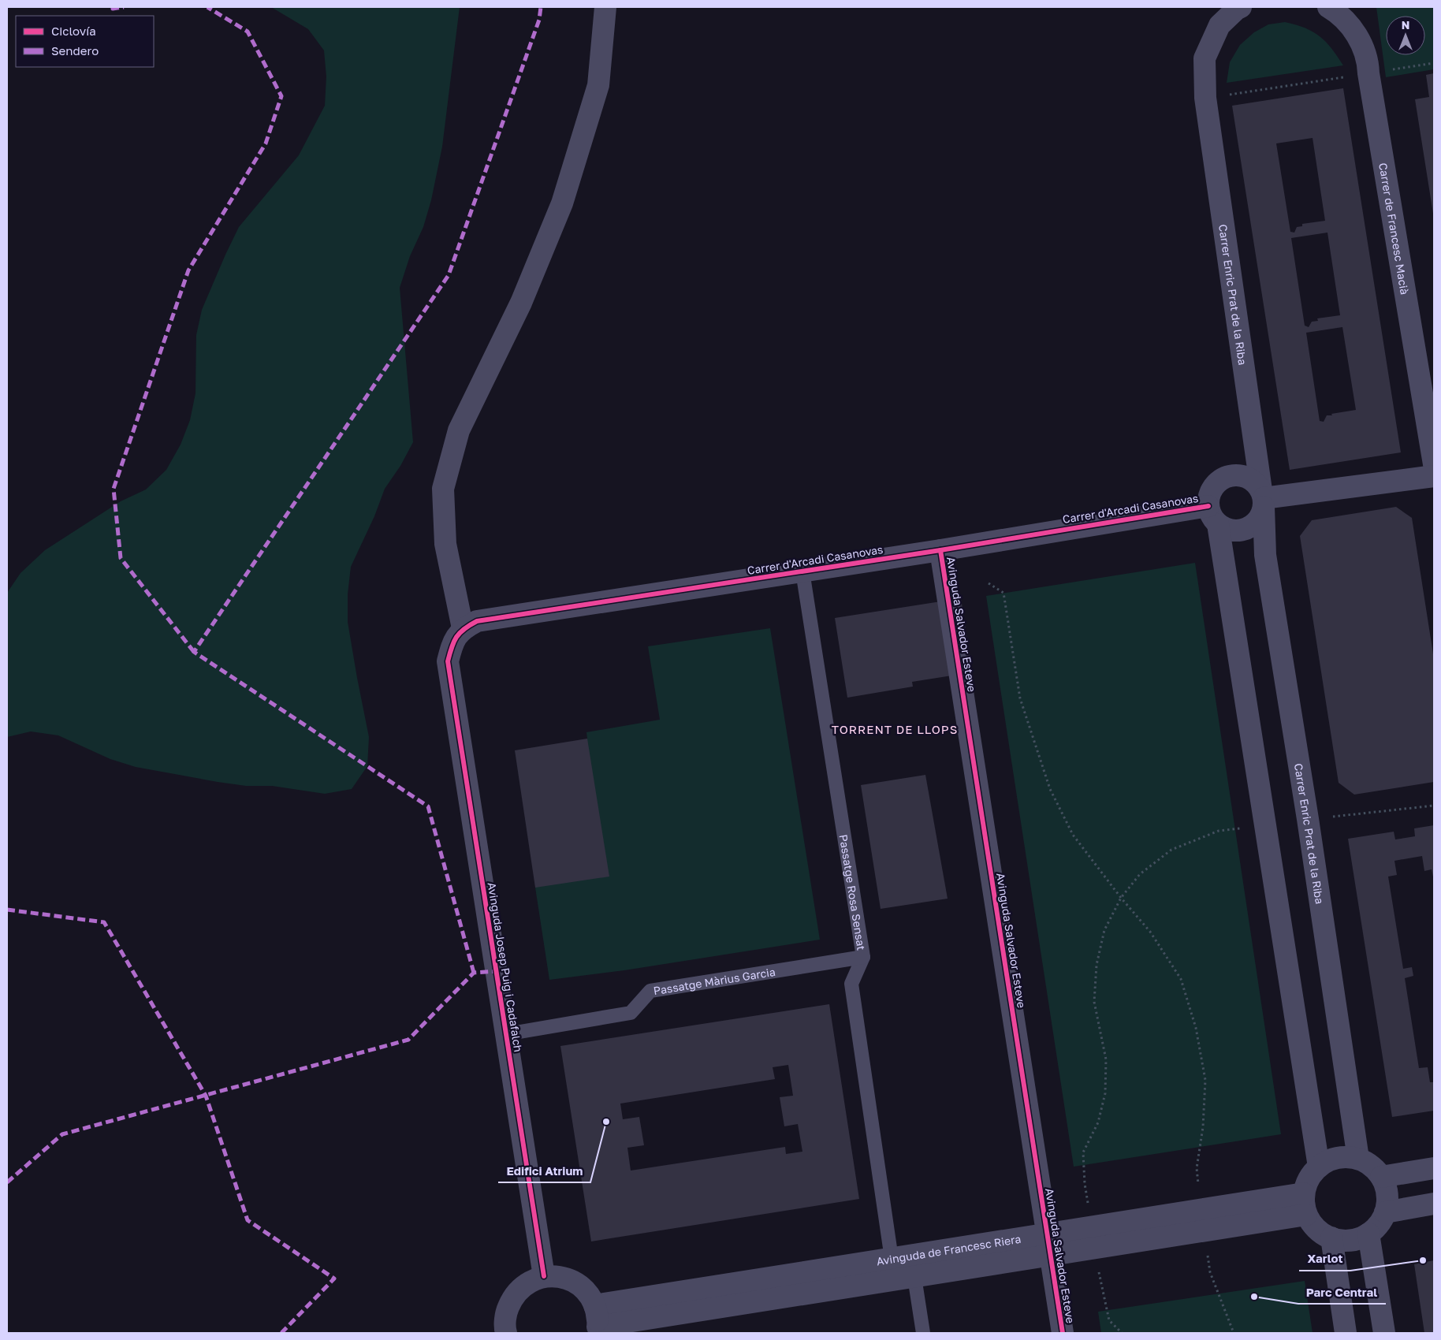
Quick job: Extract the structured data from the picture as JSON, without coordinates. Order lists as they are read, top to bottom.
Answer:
{
  "streets": {
    "street": [
      "Carrer de Francesc Macià",
      "Carrer Enric Prat de la Riba",
      "Carrer d'Arcadi Casanovas",
      "Avinguda Salvador Esteve",
      "Avinguda Josep Puig i Cadafalch",
      "Avinguda de Francesc Riera"
    ],
    "lane": ["Passatge Rosa Sensat", "Passatge Màrius Garcia"]
  },
  "crossings": [
    ["Carrer Enric Prat de la Riba", "Carrer d'Arcadi Casanovas"],
    ["Carrer Enric Prat de la Riba", "Avinguda de Francesc Riera"],
    ["Carrer d'Arcadi Casanovas", "Avinguda Salvador Esteve"],
    ["Carrer d'Arcadi Casanovas", "Passatge Rosa Sensat"],
    ["Carrer d'Arcadi Casanovas", "Avinguda Josep Puig i Cadafalch"],
    ["Avinguda Salvador Esteve", "Avinguda de Francesc Riera"],
    ["Passatge Rosa Sensat", "Passatge Màrius Garcia"],
    ["Passatge Rosa Sensat", "Avinguda de Francesc Riera"],
    ["Avinguda Josep Puig i Cadafalch", "Passatge Màrius Garcia"]
  ],
  "districts": ["TORRENT DE LLOPS"],
  "places": ["Edifici Atrium", "Xarlot", "Parc Central"],
  "legend": ["Ciclovía", "Sendero"],
  "north": "top"
}
